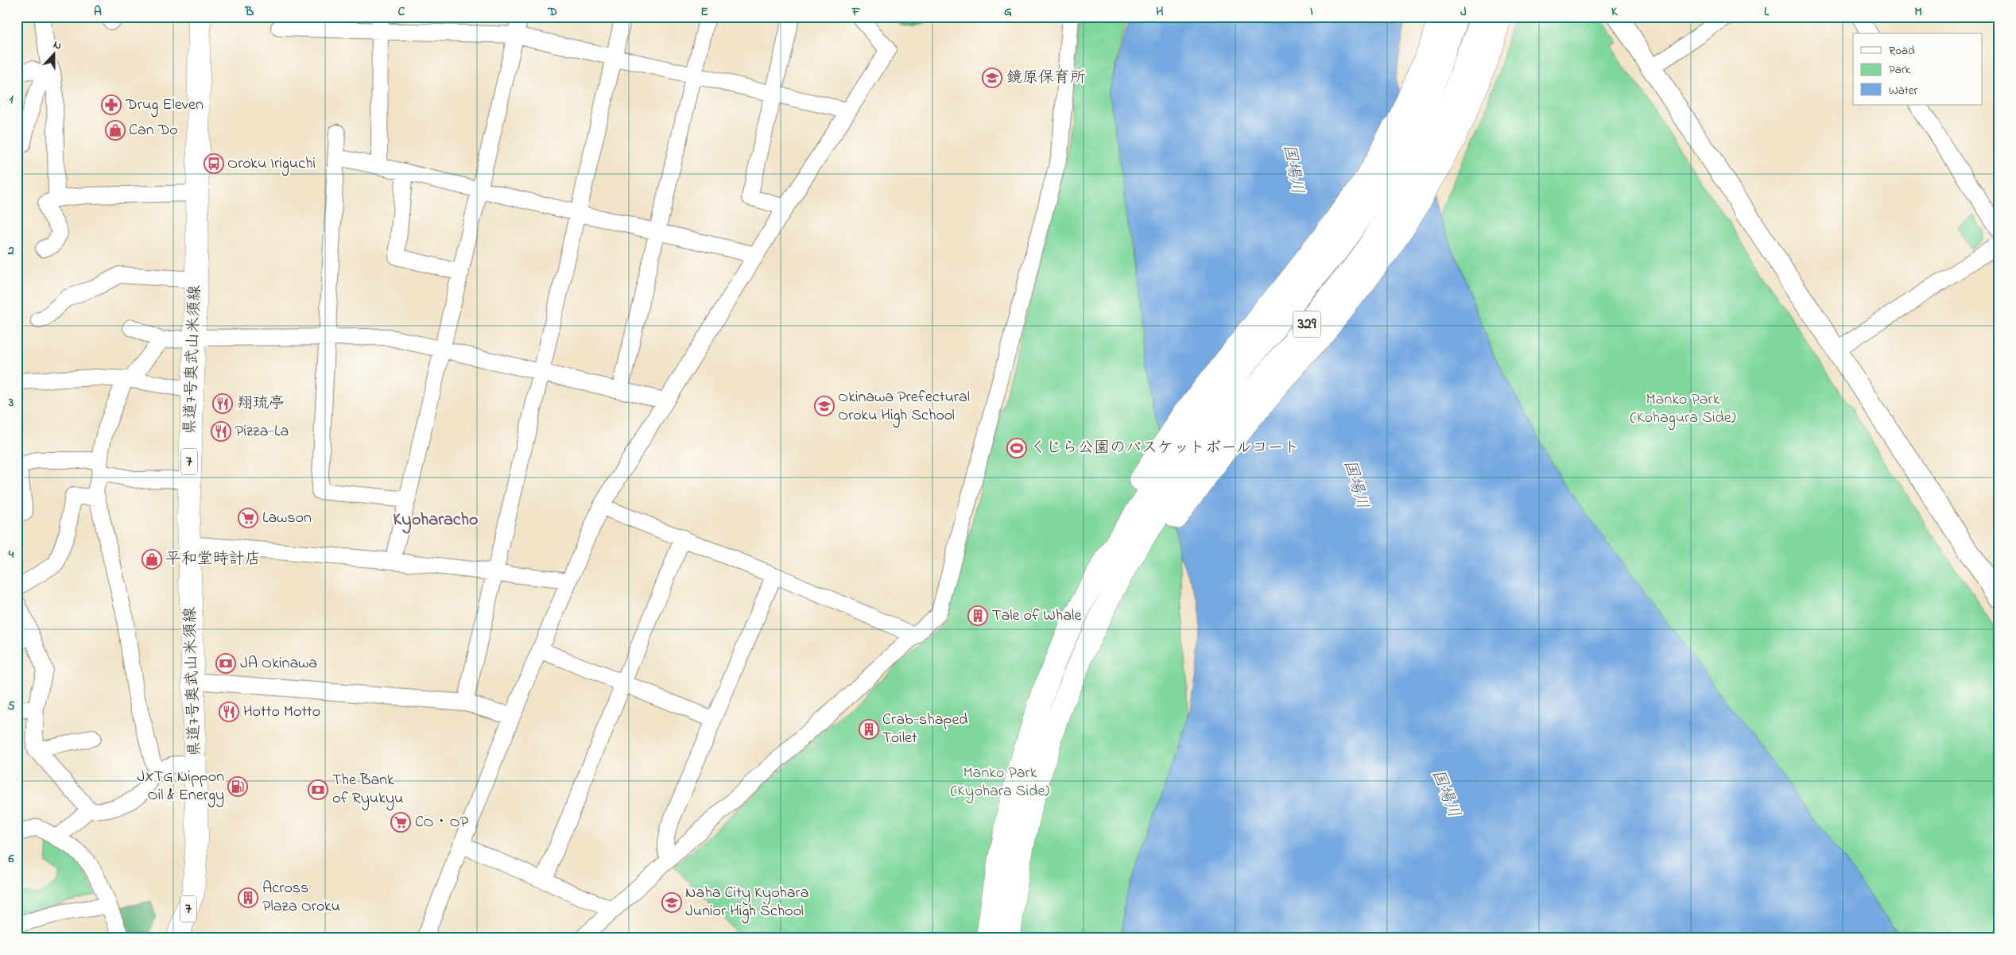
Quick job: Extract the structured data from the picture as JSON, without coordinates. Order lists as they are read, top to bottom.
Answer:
{
  "streets": {
    "main road": ["329", "県道7号奥武山米須線", "7"]
  },
  "districts": ["Kyoharacho"],
  "water": ["国場川"],
  "parks": ["Manko Park (Kohagura Side)", "Manko Park (Kyohara Side)"],
  "places": {
    "school or university": ["鏡原保育所", "Okinawa Prefectural Oroku High School", "Naha City Kyohara Junior High School"],
    "pharmacy": ["Drug Eleven"],
    "shop": ["Can Do", "平和堂時計店"],
    "bus stop": ["Oroku Iriguchi"],
    "restaurant": ["翔琉亭", "Pizza-La", "Hotto Motto"],
    "sports": ["くじら公園のバスケットボールコート"],
    "supermarket": ["Lawson", "CO・OP"],
    "building": ["Tale of Whale", "Crab-shaped Toilet", "Across Plaza Oroku"],
    "bank": ["JA Okinawa", "The Bank of Ryukyu"],
    "fuel station": ["JXTG Nippon Oil & Energy"]
  },
  "legend": ["Road", "Park", "Water"],
  "north": "top",
  "grid": {
    "columns": [
      "A",
      "B",
      "C",
      "D",
      "E",
      "F",
      "G",
      "H",
      "I",
      "J",
      "K",
      "L",
      "M"
    ],
    "rows": [
      "1",
      "2",
      "3",
      "4",
      "5",
      "6"
    ]
  }
}
